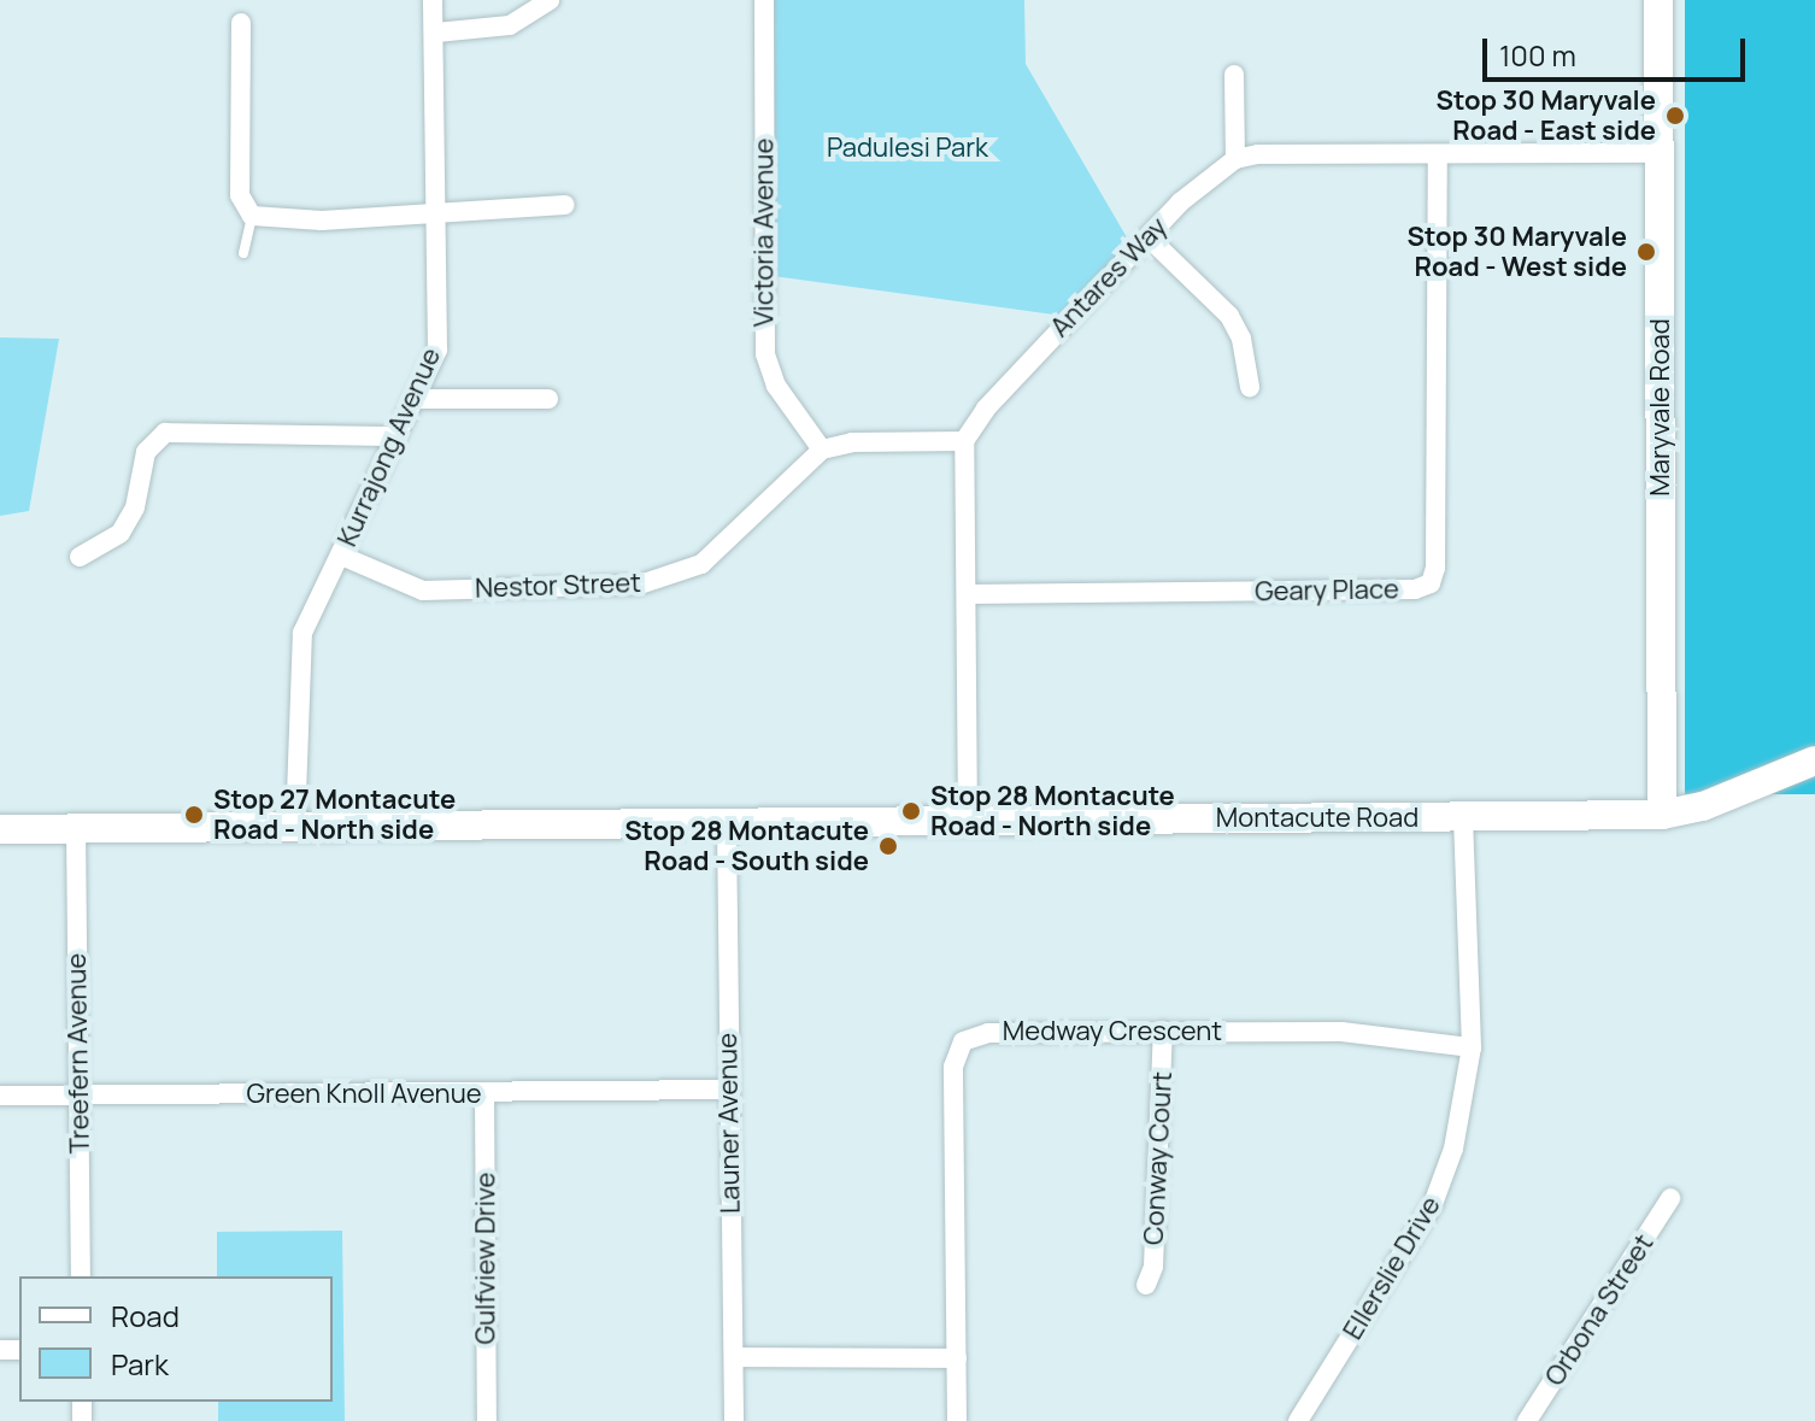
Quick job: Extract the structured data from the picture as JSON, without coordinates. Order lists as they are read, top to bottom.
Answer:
{
  "streets": {
    "main road": ["Maryvale Road", "Montacute Road"],
    "street": [
      "Victoria Avenue",
      "Antares Way",
      "Kurrajong Avenue",
      "Nestor Street",
      "Geary Place",
      "Medway Crescent",
      "Treefern Avenue",
      "Green Knoll Avenue",
      "Launer Avenue",
      "Conway Court",
      "Gulfview Drive",
      "Ellerslie Drive",
      "Orbona Street"
    ]
  },
  "crossings": [
    ["Victoria Avenue", "Nestor Street"],
    ["Maryvale Road", "Montacute Road"],
    ["Kurrajong Avenue", "Nestor Street"],
    ["Kurrajong Avenue", "Montacute Road"],
    ["Montacute Road", "Treefern Avenue"],
    ["Montacute Road", "Launer Avenue"],
    ["Montacute Road", "Ellerslie Drive"],
    ["Medway Crescent", "Conway Court"],
    ["Medway Crescent", "Ellerslie Drive"],
    ["Treefern Avenue", "Green Knoll Avenue"],
    ["Green Knoll Avenue", "Launer Avenue"],
    ["Green Knoll Avenue", "Gulfview Drive"]
  ],
  "parks": ["Padulesi Park"],
  "places": [
    "Stop 30 Maryvale Road - East side",
    "Stop 30 Maryvale Road - West side",
    "Stop 28 Montacute Road - North side",
    "Stop 27 Montacute Road - North side",
    "Stop 28 Montacute Road - South side"
  ],
  "legend": ["Road", "Park"],
  "scale_bar": "100 m"
}
